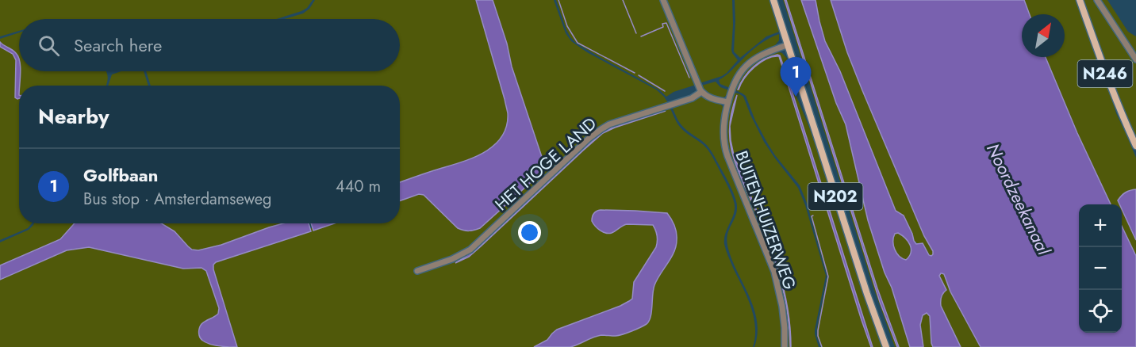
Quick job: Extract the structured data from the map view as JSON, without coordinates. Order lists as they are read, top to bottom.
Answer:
{
  "streets": {
    "main road": ["N246", "N202"],
    "street": ["HET HOGE LAND", "BUITENHUIZERWEG"]
  },
  "crossings": [
    ["N202", "BUITENHUIZERWEG"]
  ],
  "water": ["Noordzeekanaal"],
  "north": "top right",
  "page": {
    "search": "Search here",
    "pins": "1",
    "heading": "Nearby",
    "list": [
      {
        "mark": "1",
        "name": "Golfbaan",
        "note": "Bus stop · Amsterdamseweg",
        "value": "440 m"
      }
    ],
    "map_buttons": ["+", "−"]
  }
}
